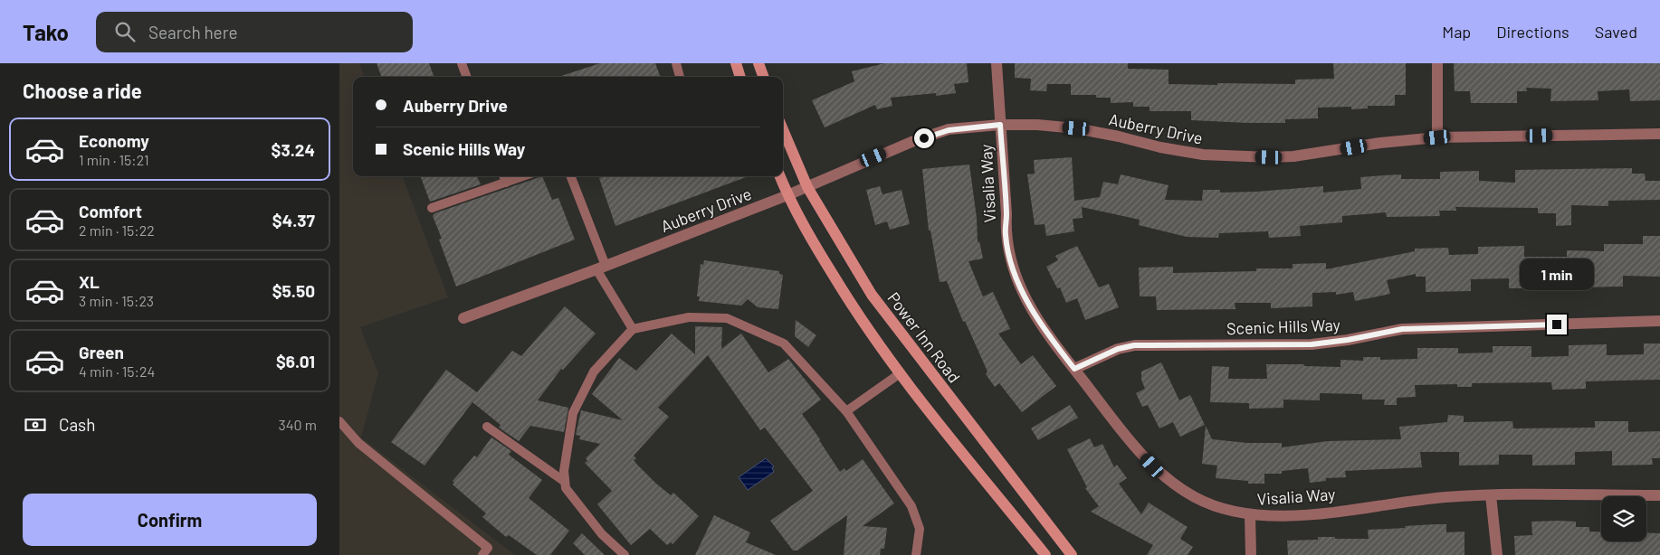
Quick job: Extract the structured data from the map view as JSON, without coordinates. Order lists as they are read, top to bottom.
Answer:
{
  "streets": {
    "main road": ["Power Inn Road"],
    "street": ["Auberry Drive", "Visalia Way", "Scenic Hills Way"]
  },
  "crossings": [
    ["Auberry Drive", "Visalia Way"],
    ["Auberry Drive", "Power Inn Road"],
    ["Visalia Way", "Scenic Hills Way"]
  ],
  "page": {
    "header": "Tako",
    "search": "Search here",
    "nav": ["Map", "Directions", "Saved"],
    "heading": "Choose a ride",
    "banner": ["Auberry Drive", "Scenic Hills Way"],
    "list": [
      {
        "name": "Economy",
        "note": "1 min · 15:21",
        "value": "$3.24"
      },
      {
        "name": "Comfort",
        "note": "2 min · 15:22",
        "value": "$4.37"
      },
      {
        "name": "XL",
        "note": "3 min · 15:23",
        "value": "$5.50"
      },
      {
        "name": "Green",
        "note": "4 min · 15:24",
        "value": "$6.01"
      }
    ],
    "bubble": "1 min",
    "pay": ["Cash", "340 m"],
    "buttons": "Confirm"
  }
}
